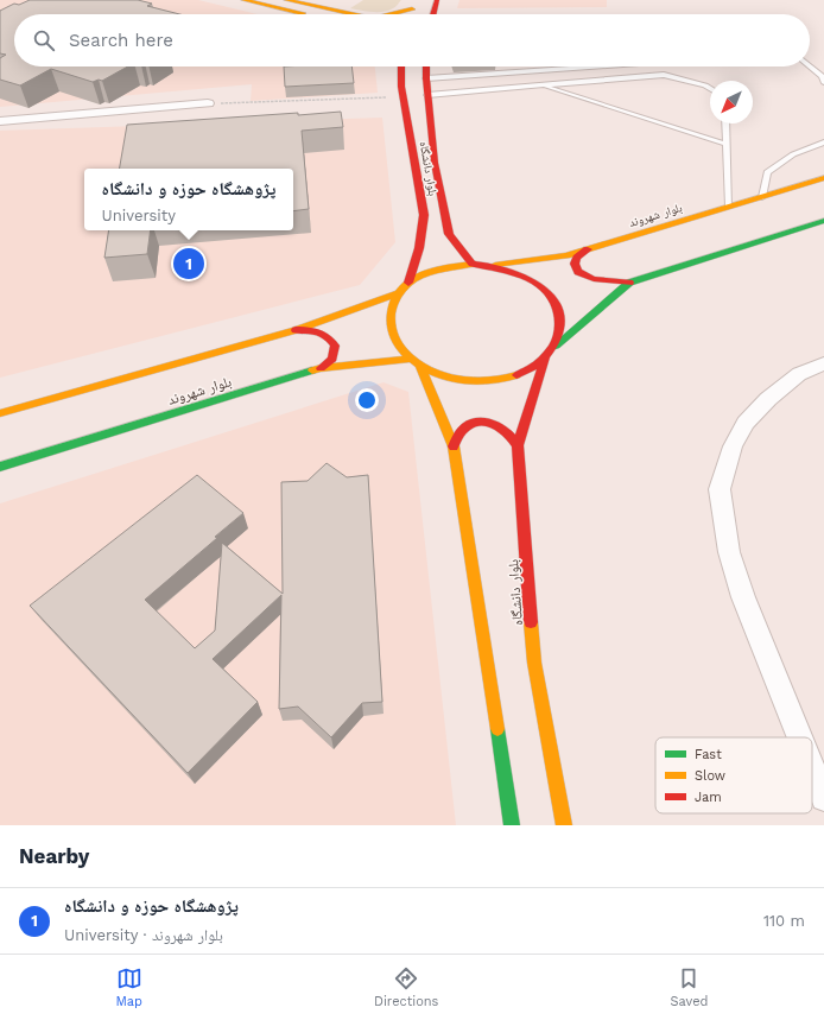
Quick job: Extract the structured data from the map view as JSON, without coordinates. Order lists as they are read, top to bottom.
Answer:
{
  "streets": {
    "main road": ["بلوار دانشگاه", "بلوار شهروند"]
  },
  "crossings": [
    ["بلوار دانشگاه", "بلوار شهروند"]
  ],
  "legend": ["Fast", "Slow", "Jam"],
  "north": "bottom left",
  "page": {
    "search": "Search here",
    "popup": ["پژوهشگاه حوزه و دانشگاه", "University"],
    "pins": "1",
    "heading": "Nearby",
    "list": [
      {
        "mark": "1",
        "name": "پژوهشگاه حوزه و دانشگاه",
        "note": "University · بلوار شهروند",
        "value": "110 m"
      }
    ],
    "nav": ["Map", "Directions", "Saved"]
  }
}
